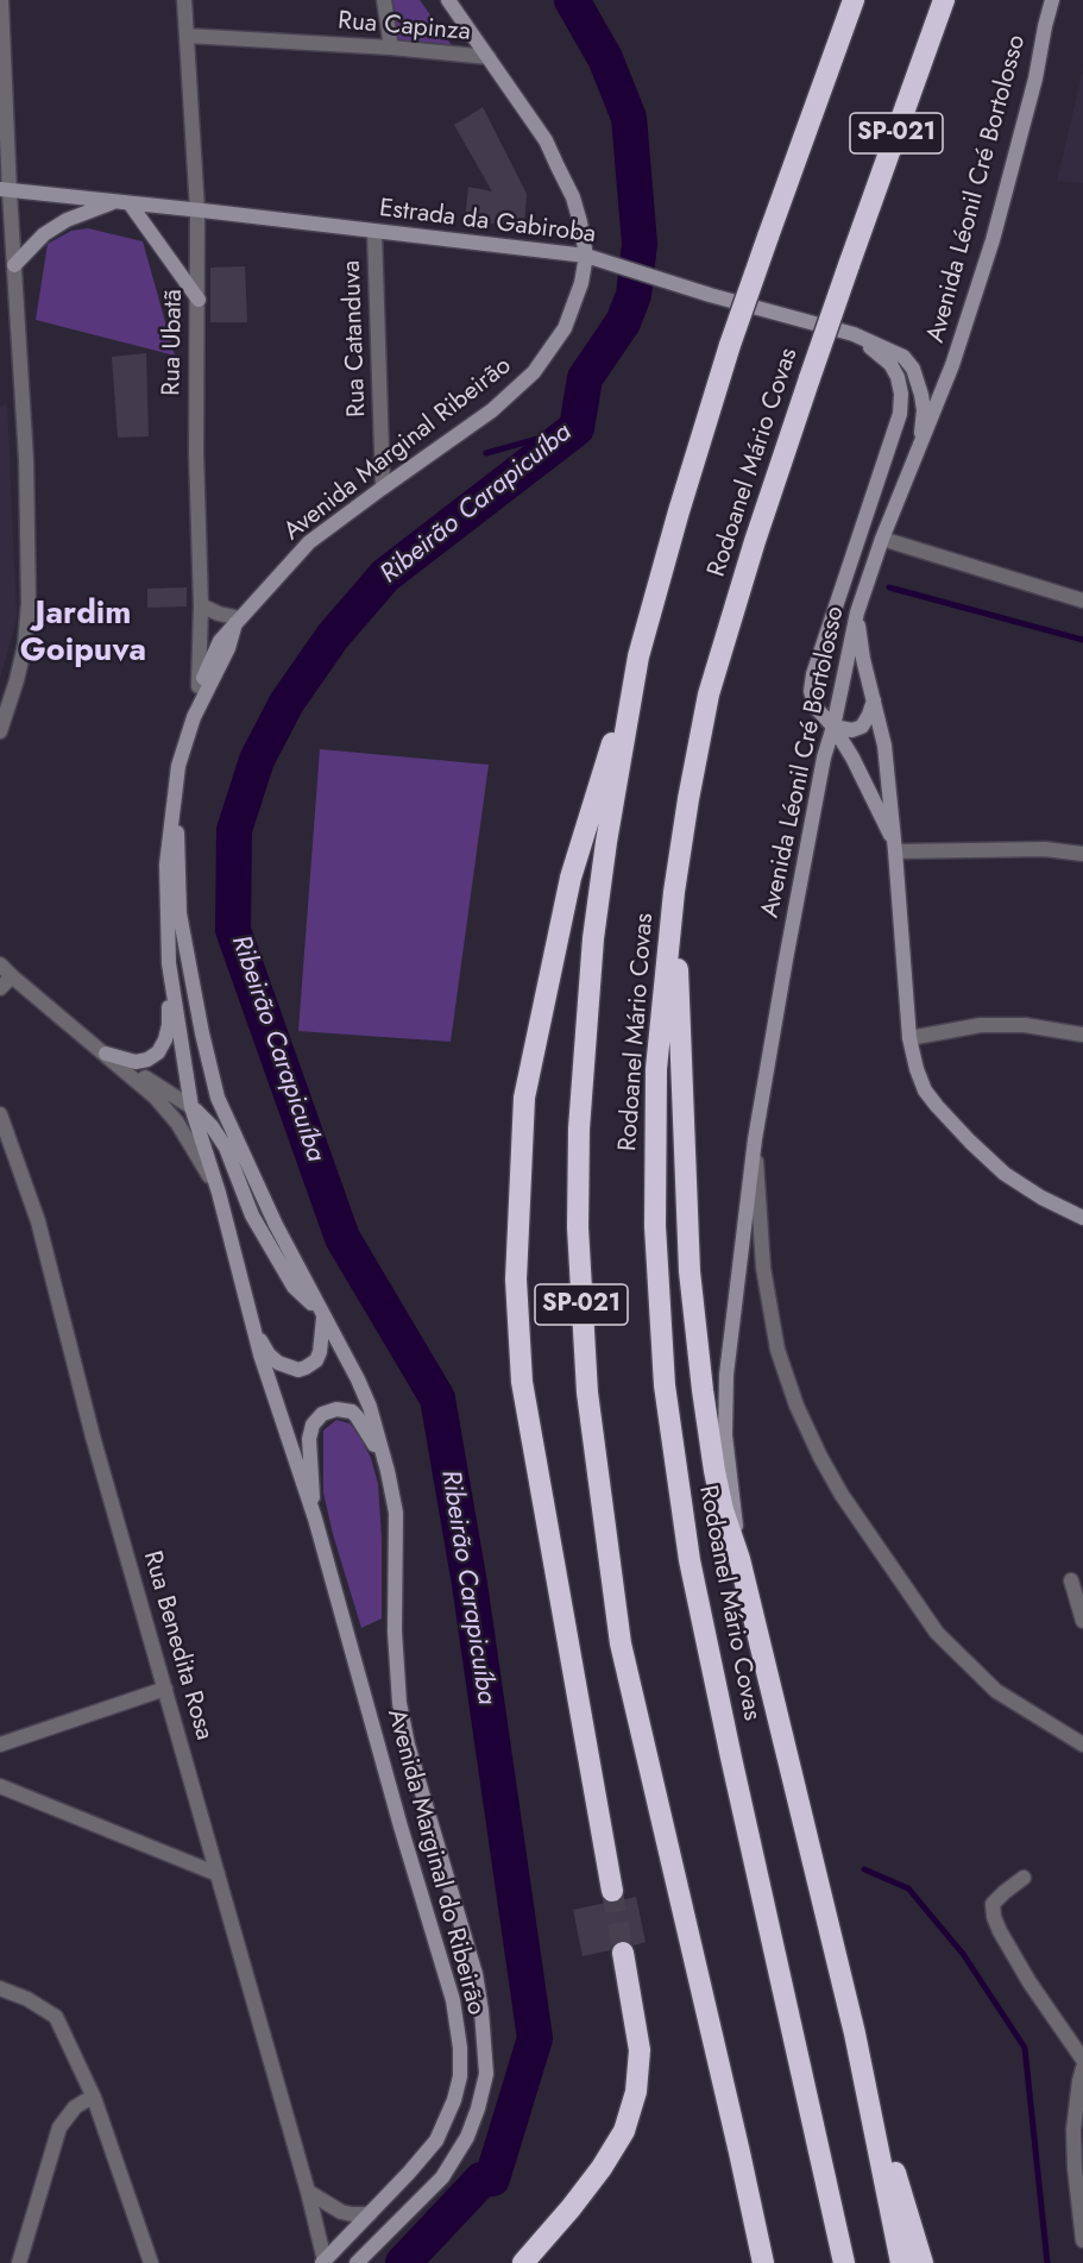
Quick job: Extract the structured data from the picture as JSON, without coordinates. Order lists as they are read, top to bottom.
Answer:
{
  "streets": {
    "highway": ["SP-021", "Rodoanel Mário Covas"],
    "main road": [
      "Avenida Léonil Cré Bortolosso",
      "Estrada da Gabiroba",
      "Avenida Marginal Ribeirão",
      "Avenida Marginal do Ribeirão"
    ],
    "street": [
      "Rua Capinza",
      "Rua Catanduva",
      "Rua Ubatã",
      "Rua Benedita Rosa"
    ]
  },
  "crossings": [
    ["Rua Capinza", "Rua Ubatã"],
    ["Rua Capinza", "Avenida Marginal Ribeirão"],
    ["Avenida Léonil Cré Bortolosso", "Estrada da Gabiroba"],
    ["Estrada da Gabiroba", "Rua Catanduva"],
    ["Estrada da Gabiroba", "Rua Ubatã"],
    ["Estrada da Gabiroba", "Avenida Marginal Ribeirão"],
    ["Rua Catanduva", "Avenida Marginal Ribeirão"],
    ["Rua Ubatã", "Avenida Marginal Ribeirão"],
    ["Rua Benedita Rosa", "Avenida Marginal do Ribeirão"]
  ],
  "districts": ["Jardim Goipuva"],
  "water": ["Ribeirão Carapicuíba"]
}
